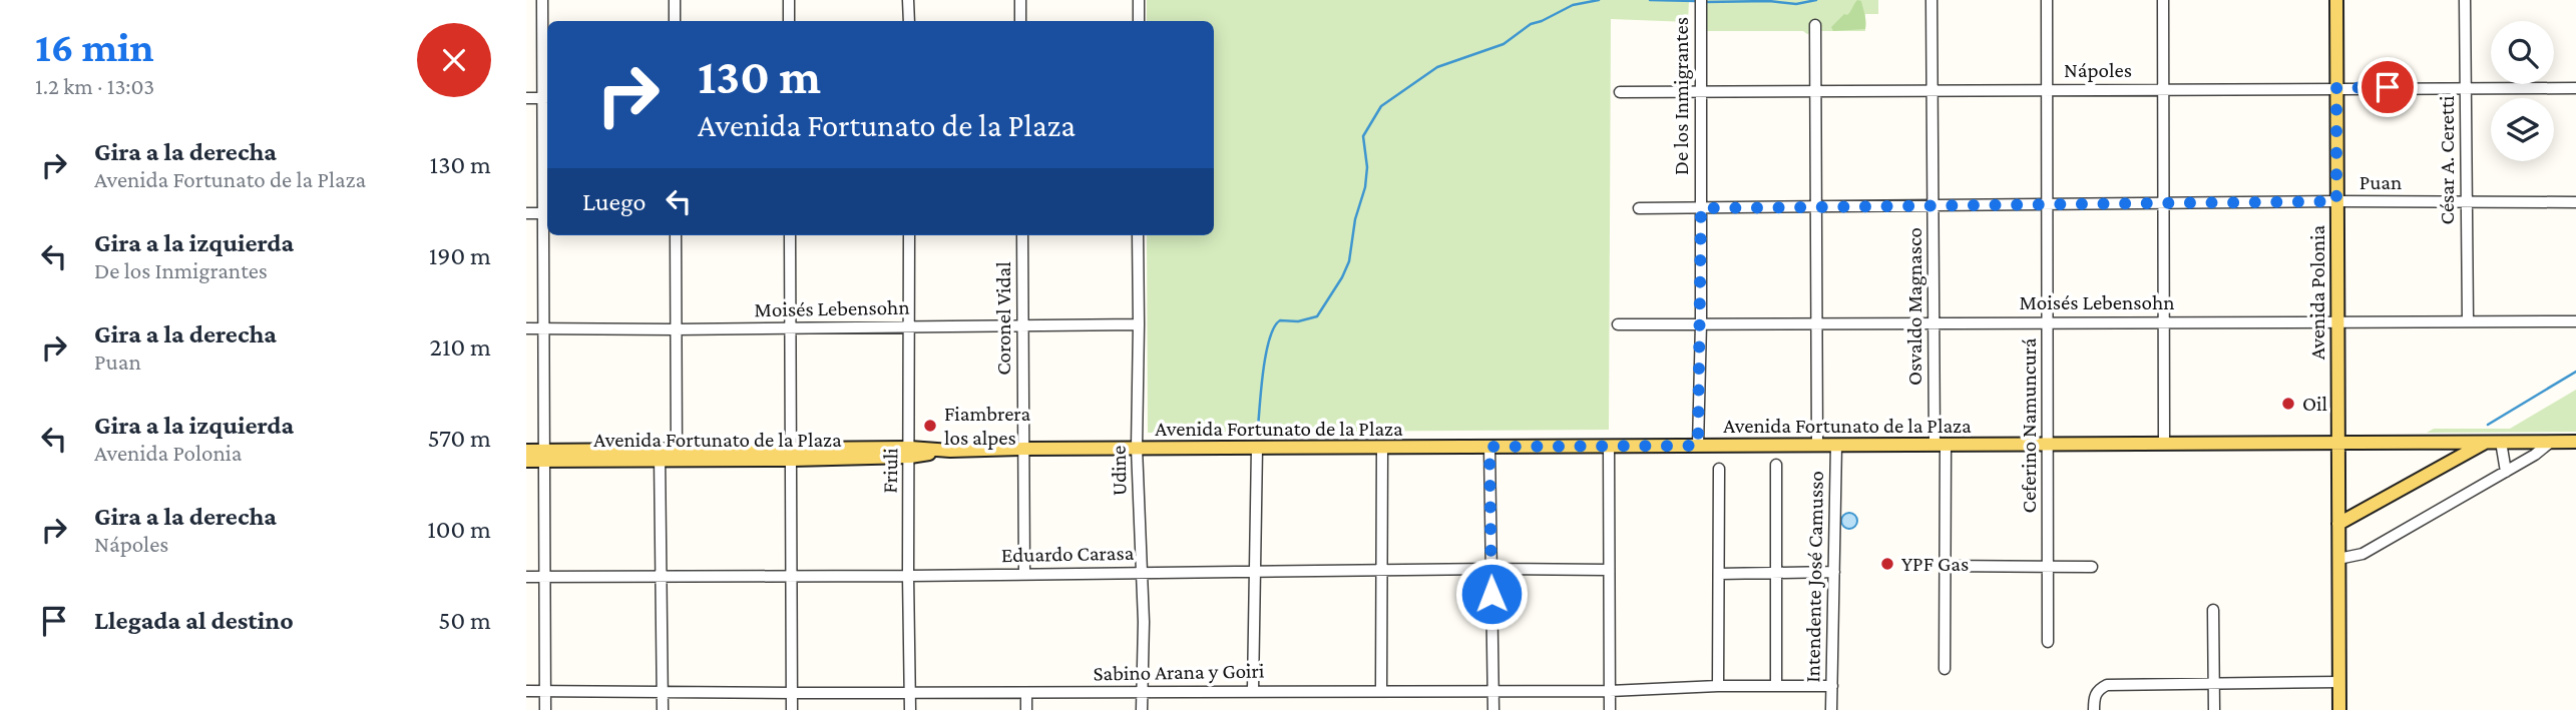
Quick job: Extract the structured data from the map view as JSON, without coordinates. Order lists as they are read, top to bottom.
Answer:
{
  "streets": {
    "main road": ["Avenida Polonia", "Avenida Fortunato de la Plaza"],
    "street": [
      "Nápoles",
      "De los Inmigrantes",
      "César A. Ceretti",
      "Puan",
      "Moisés Lebensohn",
      "Osvaldo Magnasco",
      "Coronel Vidal",
      "Ceferino Namuncurá",
      "Friuli",
      "Udine",
      "Eduardo Carasa",
      "Intendente José Camusso",
      "Sabino Arana y Goiri"
    ]
  },
  "crossings": [
    ["Nápoles", "De los Inmigrantes"],
    ["Nápoles", "César A. Ceretti"],
    ["Nápoles", "Avenida Polonia"],
    ["Nápoles", "Osvaldo Magnasco"],
    ["Nápoles", "Ceferino Namuncurá"],
    ["Nápoles", "Intendente José Camusso"],
    ["De los Inmigrantes", "Puan"],
    ["De los Inmigrantes", "Moisés Lebensohn"],
    ["De los Inmigrantes", "Avenida Fortunato de la Plaza"],
    ["César A. Ceretti", "Puan"],
    ["César A. Ceretti", "Moisés Lebensohn"],
    ["Puan", "Avenida Polonia"],
    ["Puan", "Osvaldo Magnasco"],
    ["Puan", "Ceferino Namuncurá"],
    ["Puan", "Intendente José Camusso"],
    ["Avenida Polonia", "Moisés Lebensohn"],
    ["Avenida Polonia", "Avenida Fortunato de la Plaza"],
    ["Moisés Lebensohn", "Osvaldo Magnasco"],
    ["Moisés Lebensohn", "Coronel Vidal"],
    ["Moisés Lebensohn", "Ceferino Namuncurá"],
    ["Moisés Lebensohn", "Friuli"],
    ["Moisés Lebensohn", "Udine"],
    ["Moisés Lebensohn", "Intendente José Camusso"],
    ["Osvaldo Magnasco", "Avenida Fortunato de la Plaza"],
    ["Coronel Vidal", "Avenida Fortunato de la Plaza"],
    ["Coronel Vidal", "Eduardo Carasa"],
    ["Avenida Fortunato de la Plaza", "Ceferino Namuncurá"],
    ["Avenida Fortunato de la Plaza", "Friuli"],
    ["Avenida Fortunato de la Plaza", "Udine"],
    ["Avenida Fortunato de la Plaza", "Intendente José Camusso"],
    ["Friuli", "Eduardo Carasa"],
    ["Friuli", "Sabino Arana y Goiri"],
    ["Udine", "Eduardo Carasa"],
    ["Udine", "Sabino Arana y Goiri"],
    ["Intendente José Camusso", "Sabino Arana y Goiri"]
  ],
  "places": ["Oil", "Fiambrera los alpes", "YPF Gas"],
  "page": {
    "heading": ["16 min", "1.2 km · 13:03"],
    "turn": ["130 m", "Avenida Fortunato de la Plaza"],
    "list": [
      {
        "name": "Gira a la derecha",
        "note": "Avenida Fortunato de la Plaza",
        "value": "130 m"
      },
      {
        "name": "Gira a la izquierda",
        "note": "De los Inmigrantes",
        "value": "190 m"
      },
      {
        "name": "Gira a la derecha",
        "note": "Puan",
        "value": "210 m"
      },
      {
        "name": "Gira a la izquierda",
        "note": "Avenida Polonia",
        "value": "570 m"
      },
      {
        "name": "Gira a la derecha",
        "note": "Nápoles",
        "value": "100 m"
      },
      {
        "name": "Llegada al destino",
        "value": "50 m"
      }
    ],
    "then": "Luego"
  }
}
